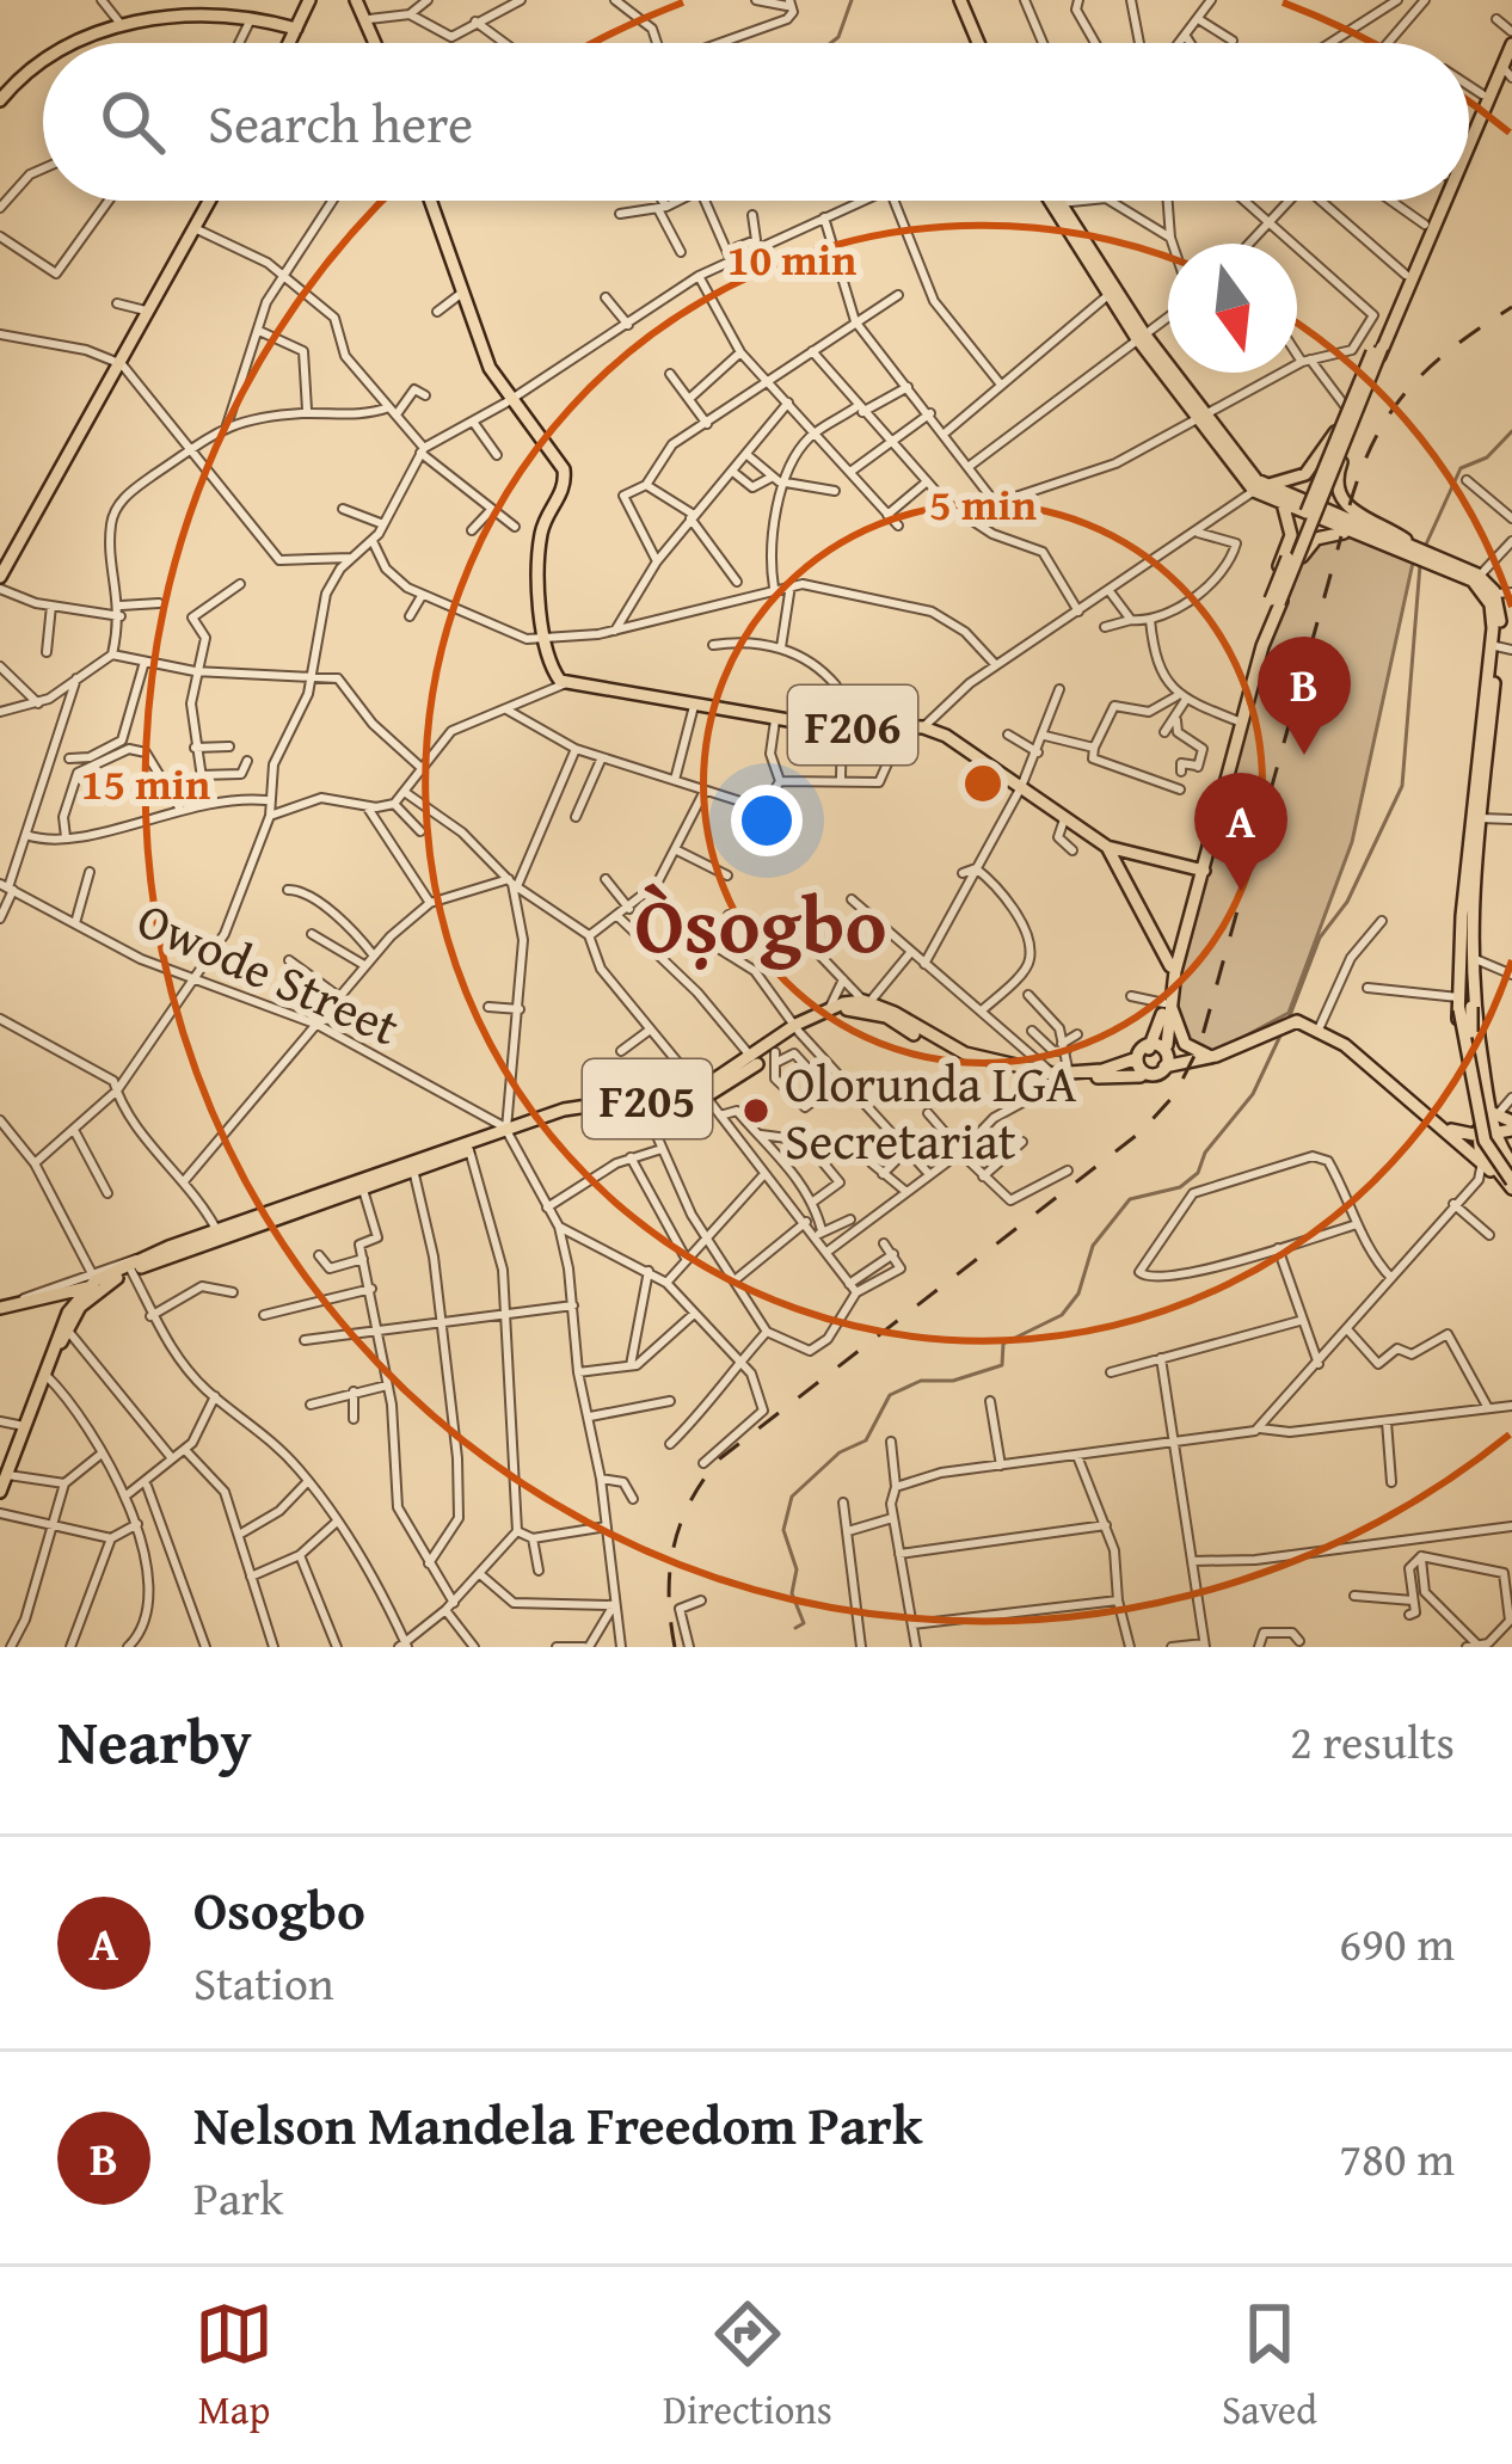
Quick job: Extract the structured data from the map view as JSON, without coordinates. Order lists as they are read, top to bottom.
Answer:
{
  "streets": {
    "main road": ["F206", "F205"],
    "street": ["Owode Street"]
  },
  "crossings": [
    ["Owode Street", "F205"]
  ],
  "districts": ["Òṣogbo"],
  "places": ["Olorunda LGA Secretariat"],
  "north": "bottom",
  "page": {
    "search": "Search here",
    "pins": ["B", "A"],
    "heading": ["Nearby", "2 results"],
    "list": [
      {
        "mark": "A",
        "name": "Osogbo",
        "note": "Station",
        "value": "690 m"
      },
      {
        "mark": "B",
        "name": "Nelson Mandela Freedom Park",
        "note": "Park",
        "value": "780 m"
      }
    ],
    "nav": ["Map", "Directions", "Saved"]
  },
  "rings": ["10 min", "5 min", "15 min"]
}
